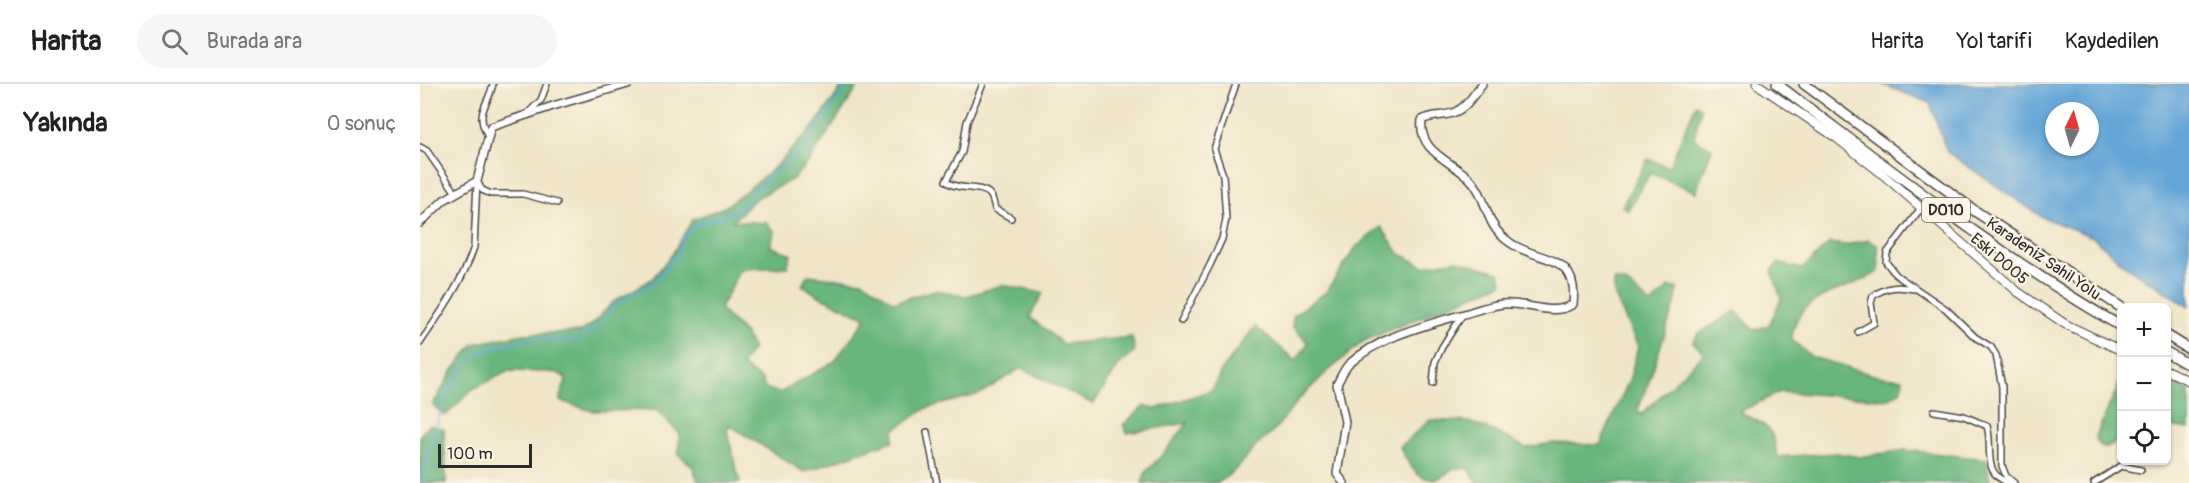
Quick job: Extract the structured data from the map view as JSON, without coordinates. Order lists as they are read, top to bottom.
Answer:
{
  "streets": {
    "highway": ["D010", "Karadeniz Sahil Yolu"],
    "main road": ["Eski D005"]
  },
  "scale_bar": "100 m",
  "north": "top",
  "page": {
    "header": "Harita",
    "search": "Burada ara",
    "nav": ["Harita", "Yol tarifi", "Kaydedilen"],
    "heading": ["Yakında", "0 sonuç"],
    "map_buttons": ["+", "−"],
    "scale": "100 m"
  }
}
